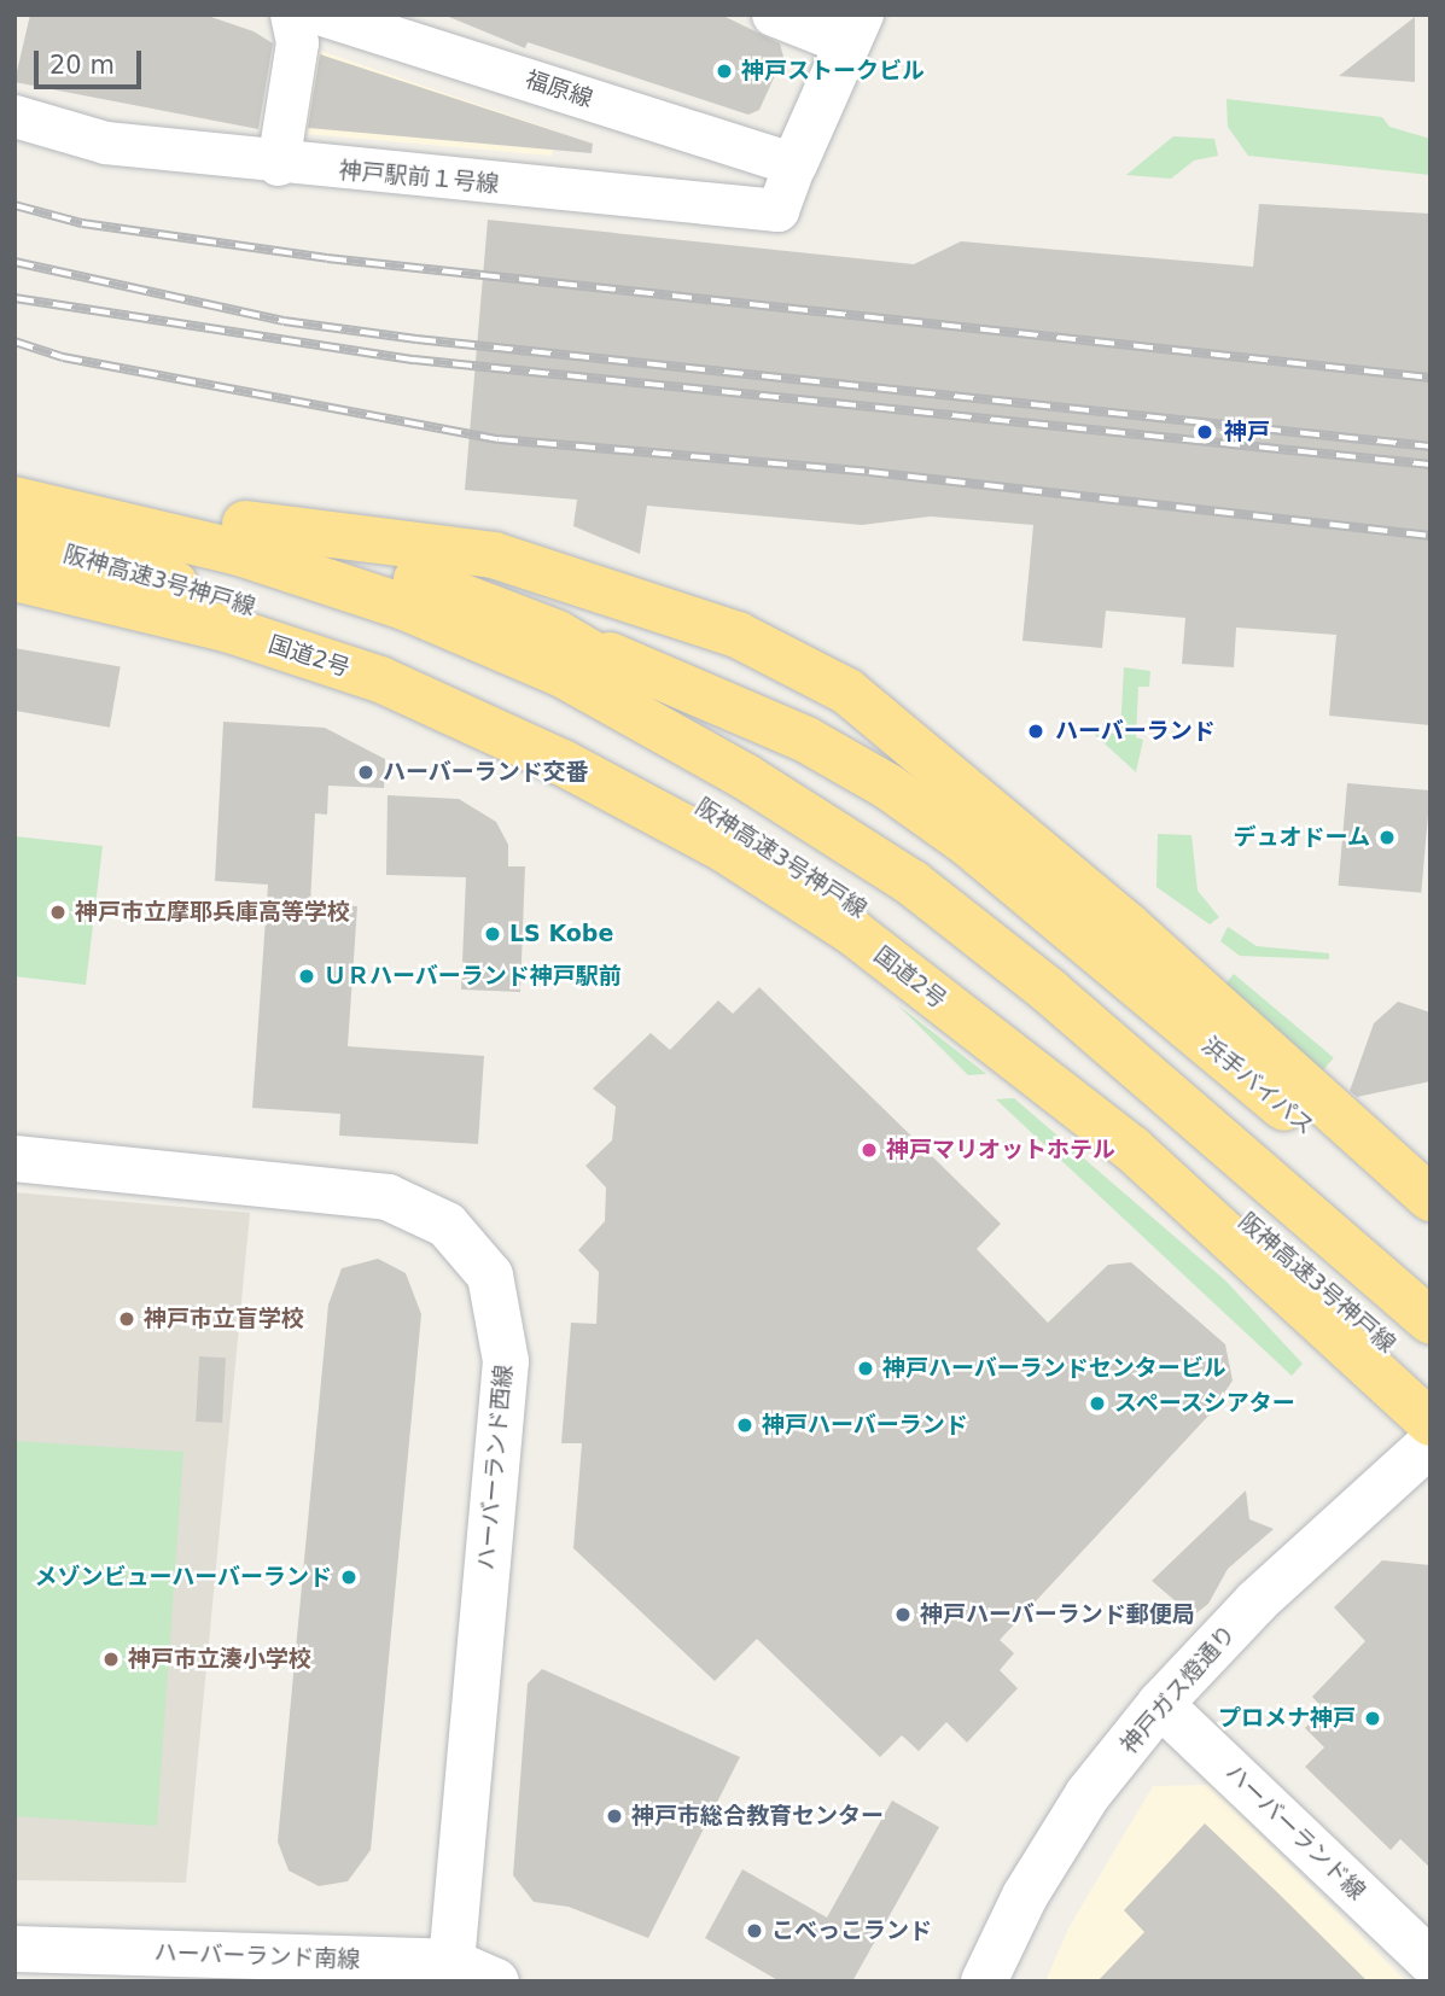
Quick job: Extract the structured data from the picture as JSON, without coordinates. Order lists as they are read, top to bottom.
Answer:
{
  "streets": {
    "highway": ["阪神高速3号神戸線", "国道2号", "浜手バイパス"],
    "street": [
      "福原線",
      "神戸駅前１号線",
      "ハーバーランド西線",
      "神戸ガス燈通り",
      "ハーバーランド線",
      "ハーバーランド南線"
    ]
  },
  "crossings": [
    ["福原線", "神戸駅前１号線"],
    ["ハーバーランド西線", "ハーバーランド南線"],
    ["神戸ガス燈通り", "ハーバーランド線"]
  ],
  "places": [
    "神戸ストークビル",
    "神戸",
    "ハーバーランド",
    "ハーバーランド交番",
    "デュオドーム",
    "神戸市立摩耶兵庫高等学校",
    "LS Kobe",
    "ＵＲハーバーランド神戸駅前",
    "神戸マリオットホテル",
    "神戸市立盲学校",
    "神戸ハーバーランドセンタービル",
    "スペースシアター",
    "神戸ハーバーランド",
    "メゾンビューハーバーランド",
    "神戸ハーバーランド郵便局",
    "神戸市立湊小学校",
    "プロメナ神戸",
    "神戸市総合教育センター",
    "こべっこランド"
  ],
  "scale_bar": "20 m"
}
